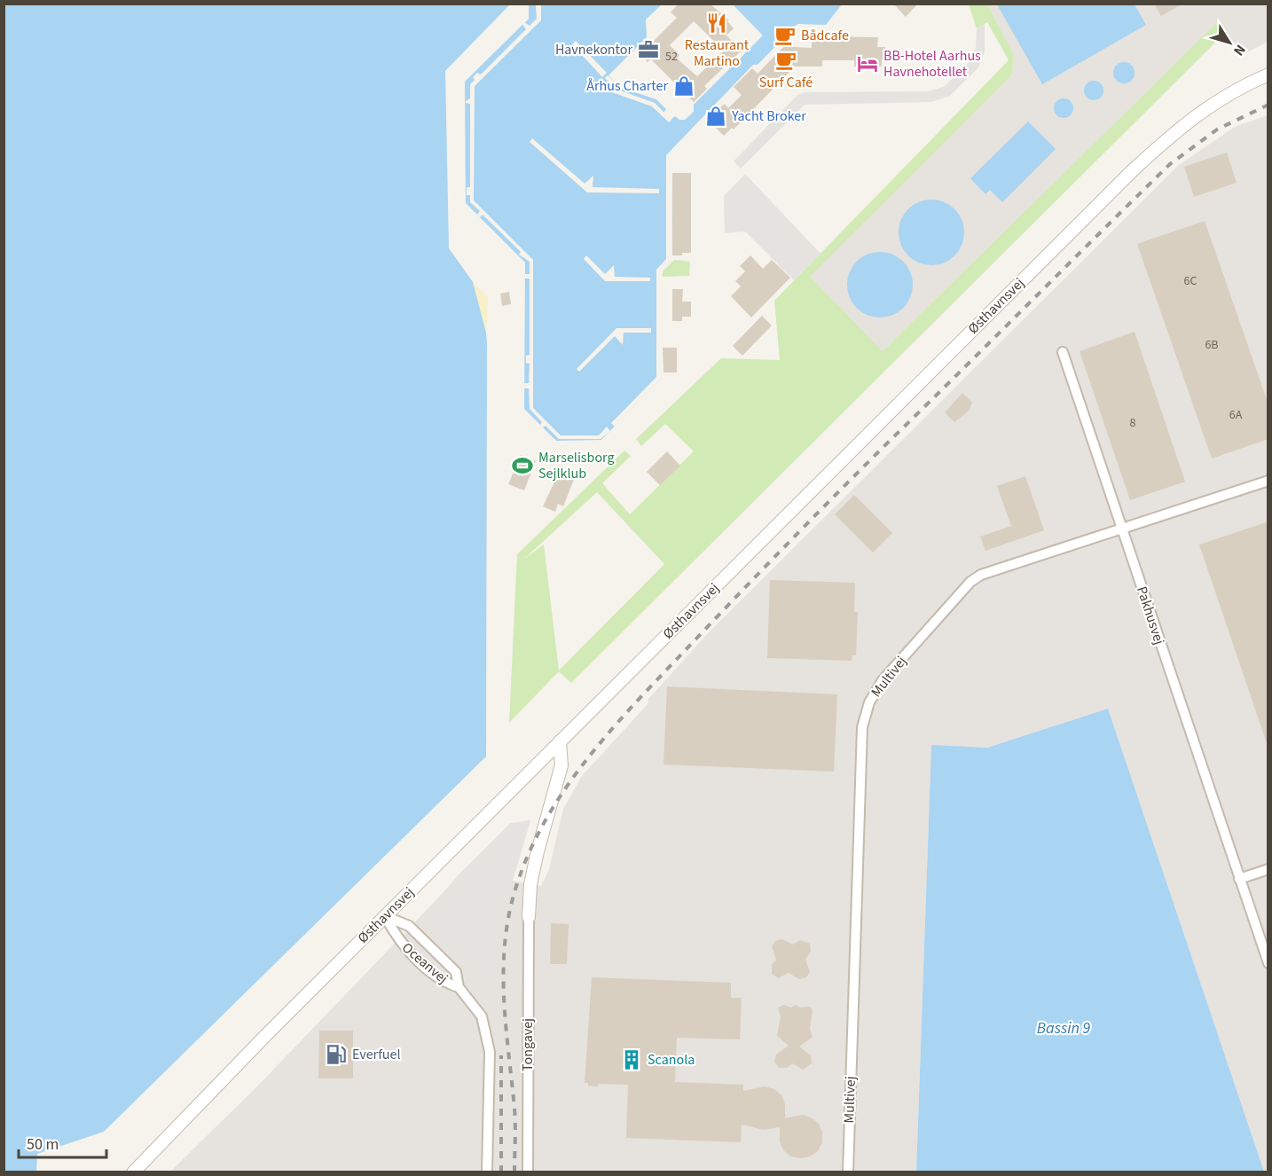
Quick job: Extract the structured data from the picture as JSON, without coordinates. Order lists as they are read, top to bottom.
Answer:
{
  "streets": {
    "street": [
      "Østhavnsvej",
      "Pakhusvej",
      "Multivej",
      "Oceanvej",
      "Tongavej"
    ]
  },
  "crossings": [
    ["Østhavnsvej", "Oceanvej"],
    ["Pakhusvej", "Multivej"]
  ],
  "water": ["Bassin 9"],
  "places": {
    "restaurant": ["Restaurant Martino"],
    "cafe": ["Bådcafe", "Surf Café"],
    "office": ["Havnekontor"],
    "hotel": ["BB-Hotel Aarhus Havnehotellet"],
    "shop": ["Århus Charter", "Yacht Broker"],
    "sports": ["Marselisborg Sejlklub"],
    "fuel station": ["Everfuel"],
    "building": ["Scanola"]
  },
  "house_numbers": [
    "52",
    "6C",
    "6B",
    "6A",
    "8"
  ],
  "scale_bar": "50 m",
  "north": "bottom right"
}
